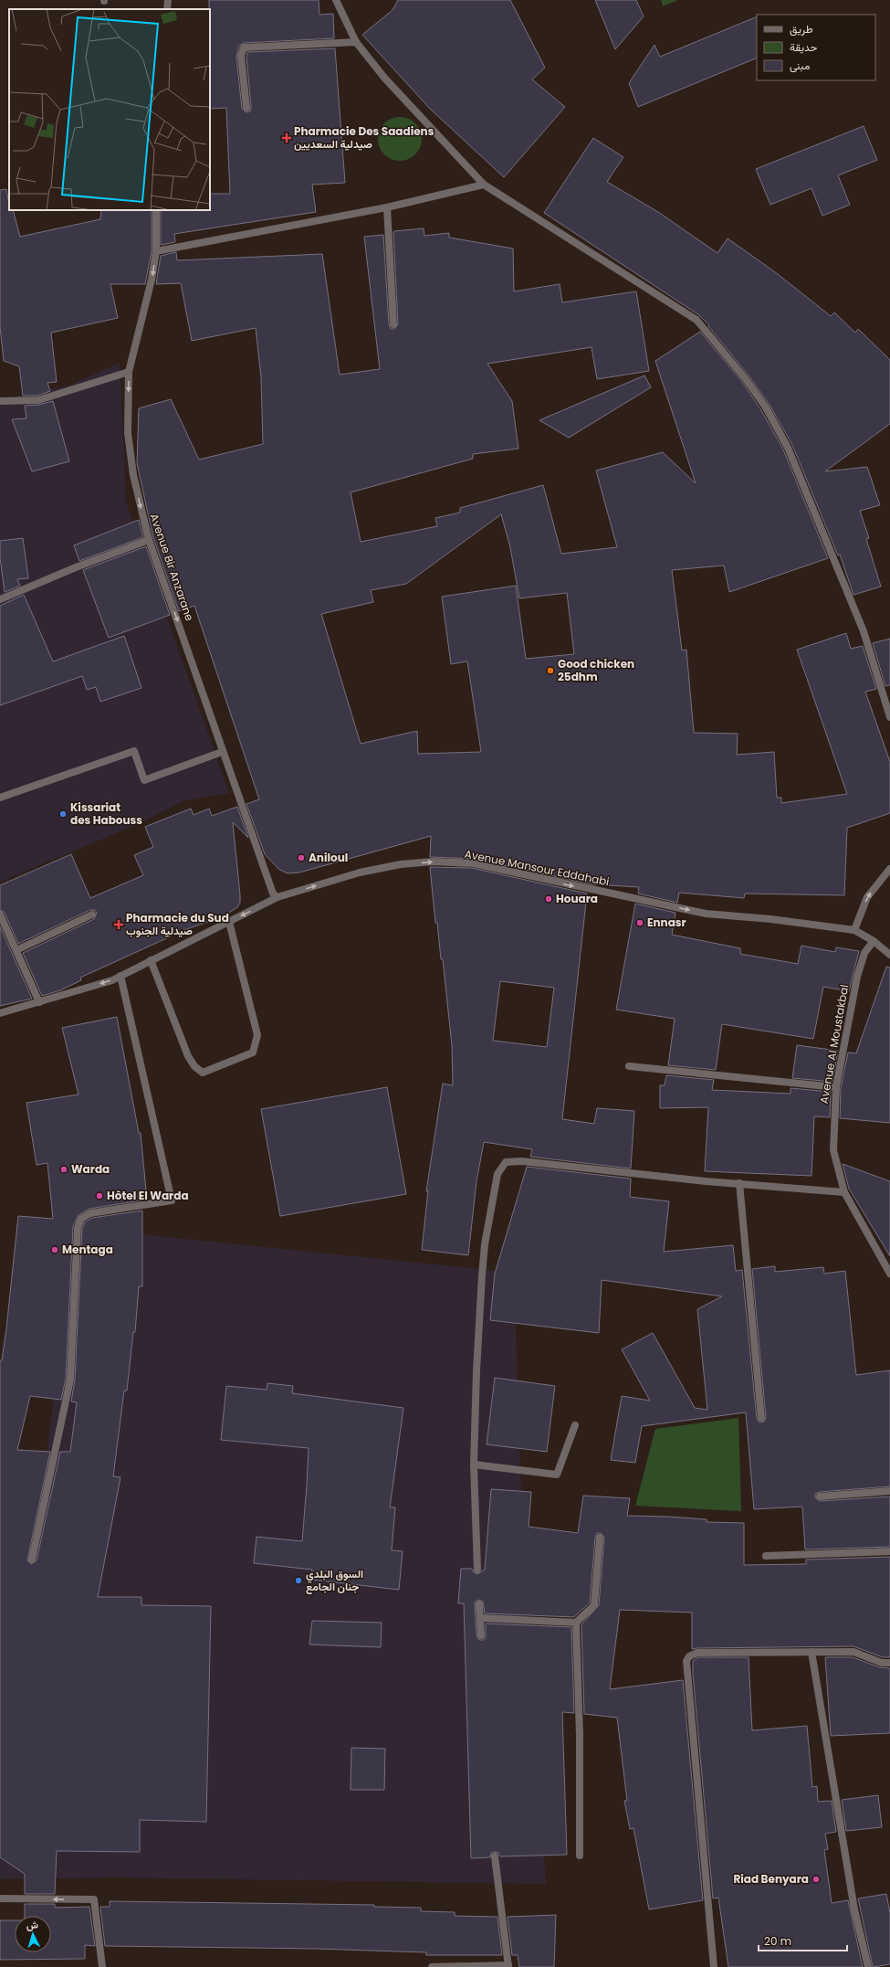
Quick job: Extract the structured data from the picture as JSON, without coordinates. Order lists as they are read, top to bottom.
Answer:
{
  "streets": {
    "street": ["Avenue Bir Anzarane", "Avenue Mansour Eddahabi", "Avenue Al Moustakbal"]
  },
  "crossings": [
    ["Avenue Bir Anzarane", "Avenue Mansour Eddahabi"],
    ["Avenue Mansour Eddahabi", "Avenue Al Moustakbal"]
  ],
  "one_way": ["Avenue Bir Anzarane"],
  "places": {
    "health": ["Pharmacie Des Saadiens صيدلية السعديين", "Pharmacie du Sud صيدلية الجنوب"],
    "other": [
      "Good chicken 25dhm",
      "Kissariat des Habouss",
      "Aniloul",
      "Houara",
      "Ennasr",
      "Warda",
      "Hôtel El Warda",
      "Mentaga",
      "السوق البلدي جنان الجامع",
      "Riad Benyara"
    ]
  },
  "legend": ["طريق", "حديقة", "مبنى"],
  "scale_bar": "20 m",
  "north": "top"
}
